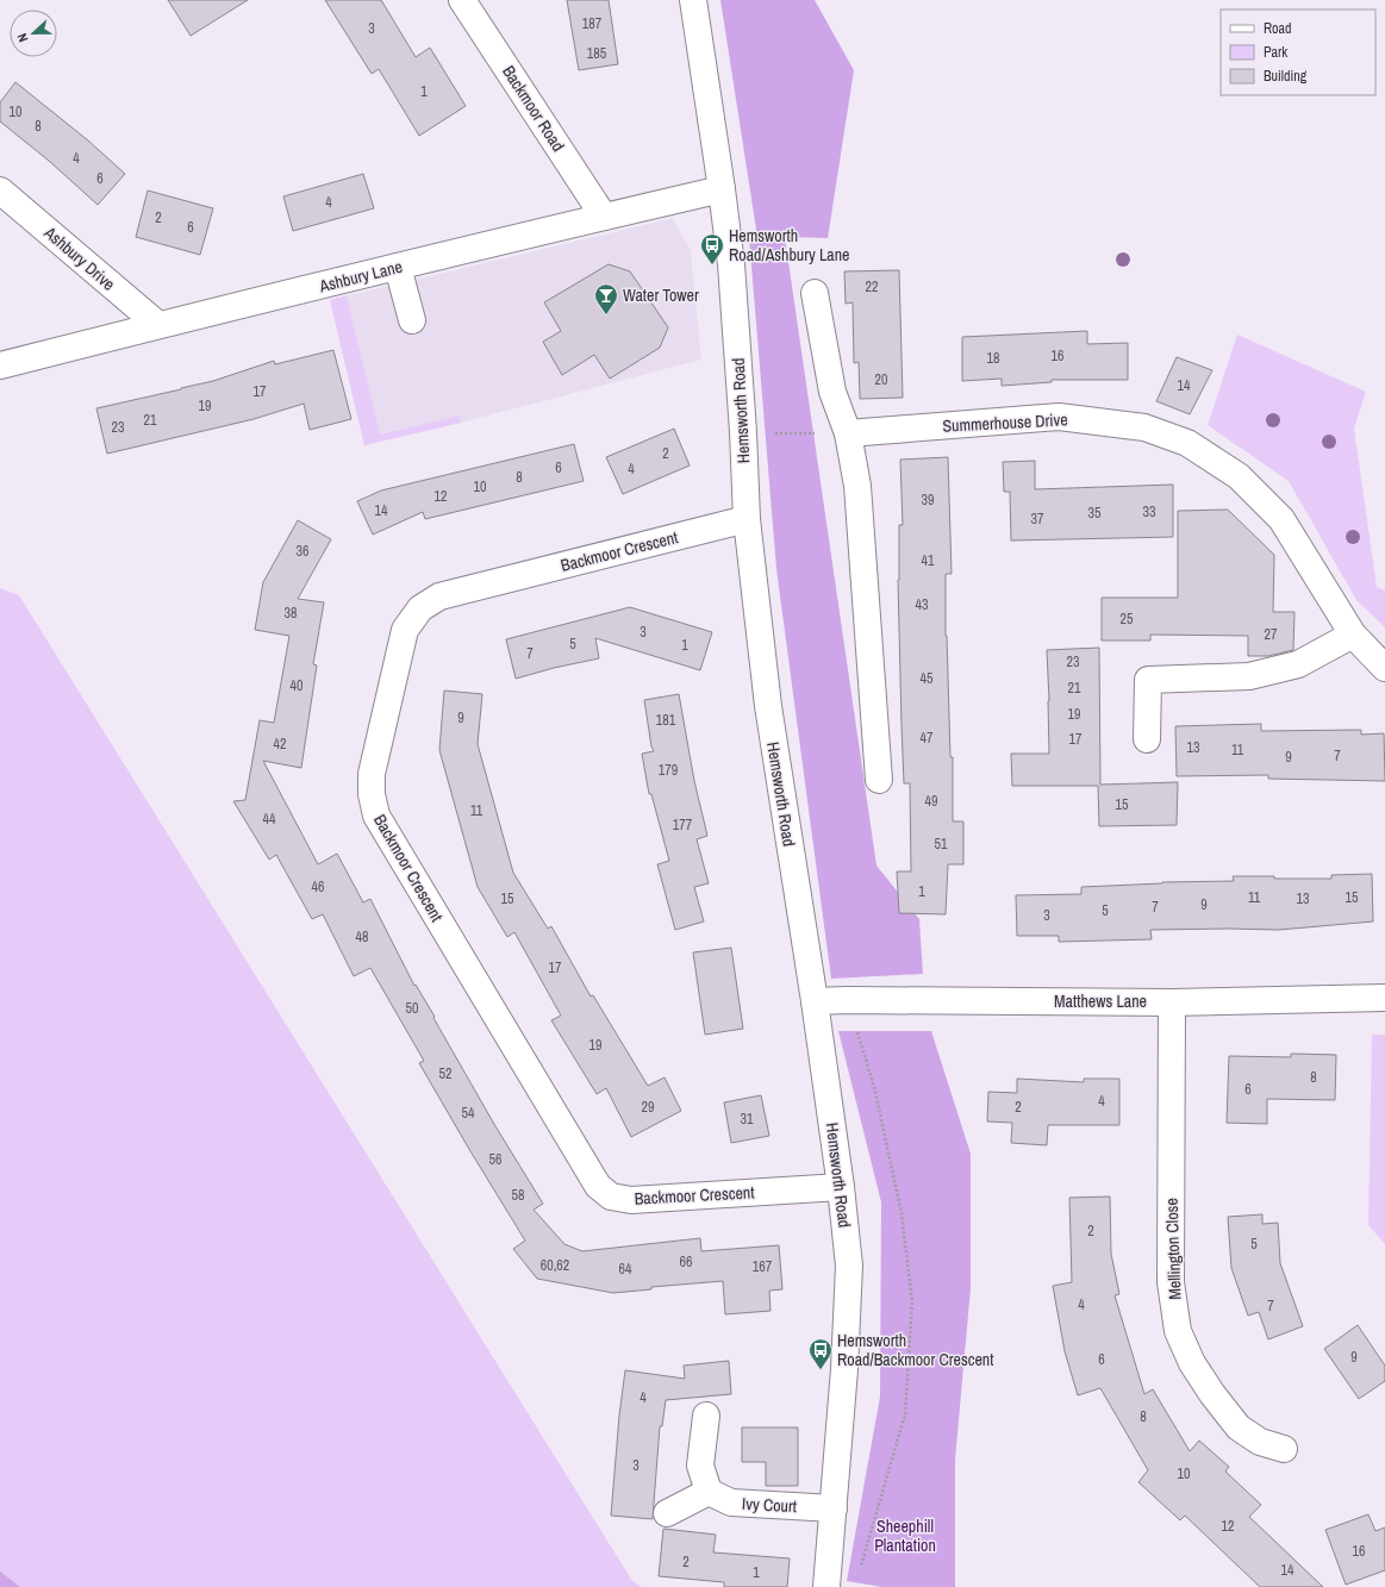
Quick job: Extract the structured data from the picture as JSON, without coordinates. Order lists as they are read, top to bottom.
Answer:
{
  "streets": {
    "street": [
      "Backmoor Road",
      "Ashbury Drive",
      "Ashbury Lane",
      "Hemsworth Road",
      "Summerhouse Drive",
      "Backmoor Crescent",
      "Matthews Lane",
      "Mellington Close",
      "Ivy Court"
    ]
  },
  "crossings": [
    ["Backmoor Road", "Ashbury Lane"],
    ["Ashbury Drive", "Ashbury Lane"],
    ["Ashbury Lane", "Hemsworth Road"],
    ["Hemsworth Road", "Backmoor Crescent"],
    ["Hemsworth Road", "Matthews Lane"],
    ["Hemsworth Road", "Ivy Court"],
    ["Matthews Lane", "Mellington Close"]
  ],
  "parks": ["Sheephill Plantation"],
  "places": {
    "bus stop": ["Hemsworth Road/Ashbury Lane", "Hemsworth Road/Backmoor Crescent"],
    "bar": ["Water Tower"]
  },
  "house_numbers": [
    "187",
    "3",
    "185",
    "1",
    "10",
    "8",
    "4",
    "6",
    "4",
    "2",
    "6",
    "22",
    "16",
    "18",
    "20",
    "14",
    "17",
    "19",
    "21",
    "23",
    "2",
    "6",
    "4",
    "8",
    "10",
    "12",
    "39",
    "14",
    "33",
    "35",
    "37",
    "36",
    "41",
    "43",
    "38",
    "25",
    "3",
    "27",
    "5",
    "1",
    "7",
    "23",
    "45",
    "40",
    "21",
    "19",
    "9",
    "181",
    "47",
    "17",
    "42",
    "13",
    "11",
    "7",
    "9",
    "179",
    "49",
    "15",
    "11",
    "44",
    "177",
    "51",
    "46",
    "1",
    "11",
    "15",
    "15",
    "13",
    "9",
    "7",
    "5",
    "3",
    "48",
    "17",
    "50",
    "19",
    "52",
    "8",
    "6",
    "4",
    "29",
    "2",
    "54",
    "31",
    "56",
    "58",
    "2",
    "5",
    "66",
    "60,62",
    "167",
    "64",
    "4",
    "7",
    "9",
    "6",
    "4",
    "8",
    "3",
    "10",
    "12",
    "16",
    "2",
    "14",
    "1"
  ],
  "legend": ["Road", "Park", "Building"],
  "north": "left"
}
